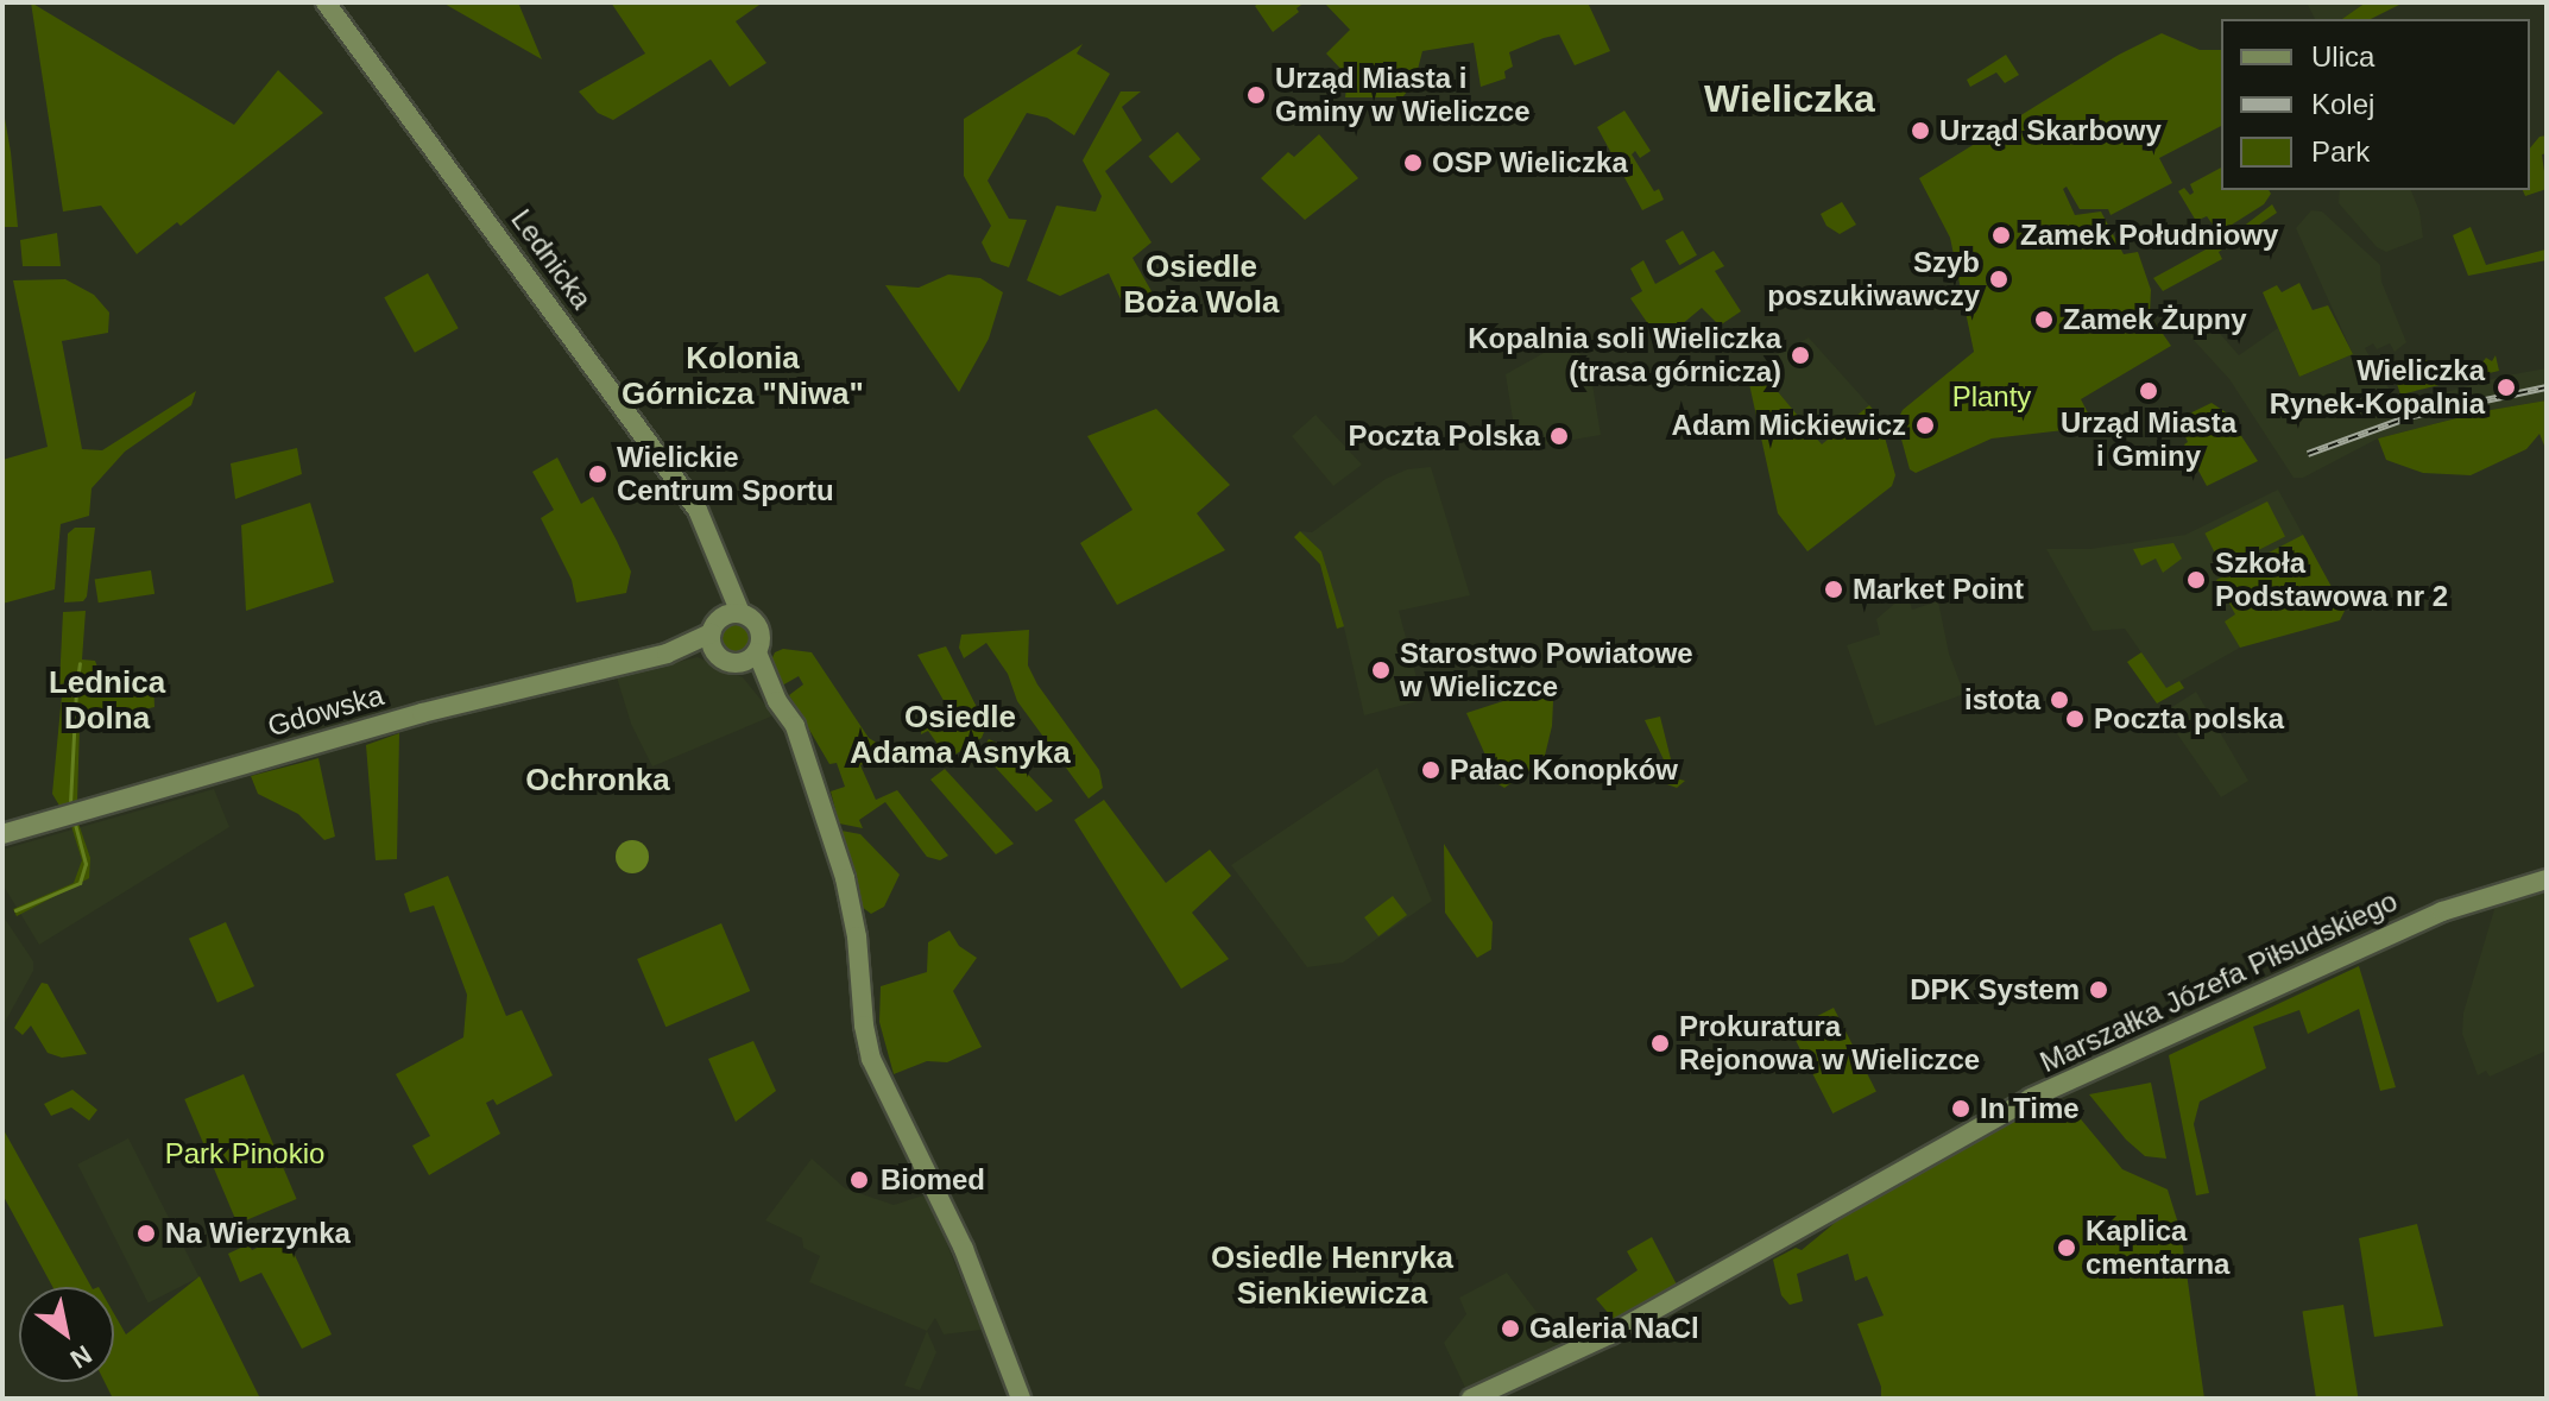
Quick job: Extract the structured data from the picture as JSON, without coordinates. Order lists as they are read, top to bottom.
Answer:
{
  "streets": {
    "main road": ["Lednicka", "Gdowska", "Marszałka Józefa Piłsudskiego"]
  },
  "crossings": [
    ["Lednicka", "Gdowska"]
  ],
  "districts": [
    "Wieliczka",
    "Osiedle Boża Wola",
    "Kolonia Górnicza \"Niwa\"",
    "Lednica Dolna",
    "Osiedle Adama Asnyka",
    "Ochronka",
    "Osiedle Henryka Sienkiewicza"
  ],
  "parks": ["Planty", "Park Pinokio"],
  "places": [
    "Urząd Miasta i Gminy w Wieliczce",
    "Urząd Skarbowy",
    "OSP Wieliczka",
    "Zamek Południowy",
    "Szyb poszukiwawczy",
    "Zamek Żupny",
    "Kopalnia soli Wieliczka (trasa górnicza)",
    "Wieliczka Rynek-Kopalnia",
    "Urząd Miasta i Gminy",
    "Adam Mickiewicz",
    "Poczta Polska",
    "Wielickie Centrum Sportu",
    "Szkoła Podstawowa nr 2",
    "Market Point",
    "Starostwo Powiatowe w Wieliczce",
    "istota",
    "Poczta polska",
    "Pałac Konopków",
    "DPK System",
    "Prokuratura Rejonowa w Wieliczce",
    "In Time",
    "Biomed",
    "Na Wierzynka",
    "Kaplica cmentarna",
    "Galeria NaCl"
  ],
  "legend": ["Ulica", "Kolej", "Park"],
  "north": "bottom right"
}
